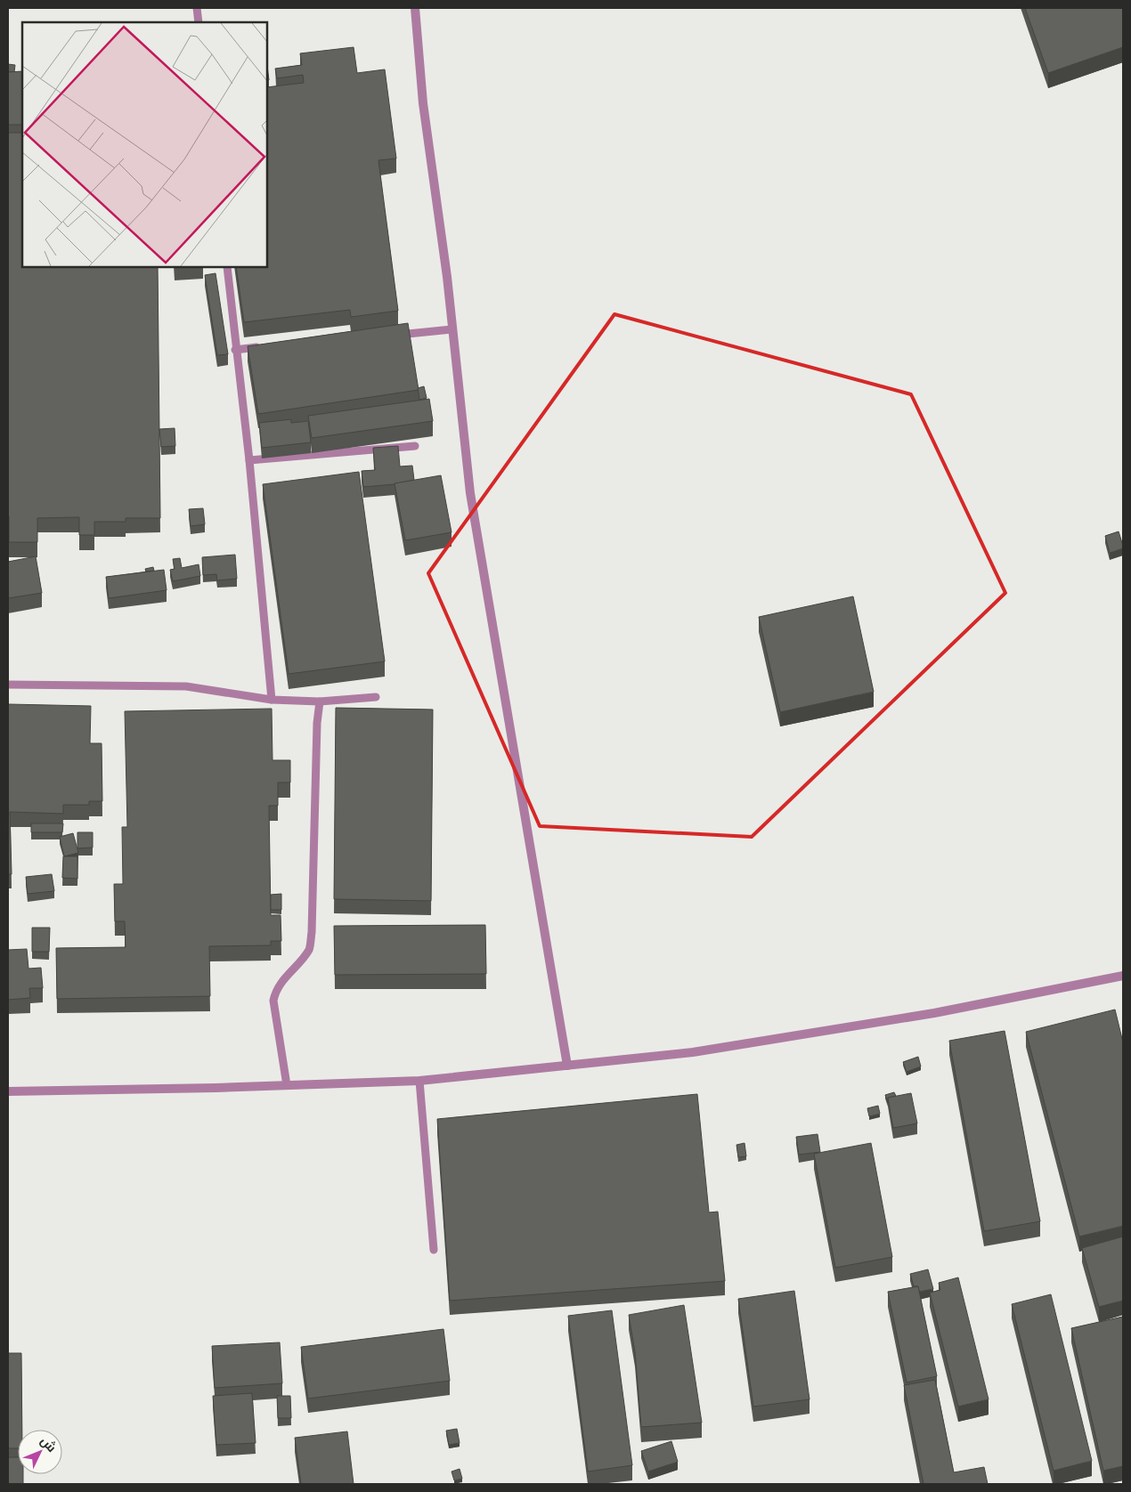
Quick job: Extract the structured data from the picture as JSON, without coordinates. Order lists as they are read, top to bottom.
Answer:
{
  "north": "top right"
}
